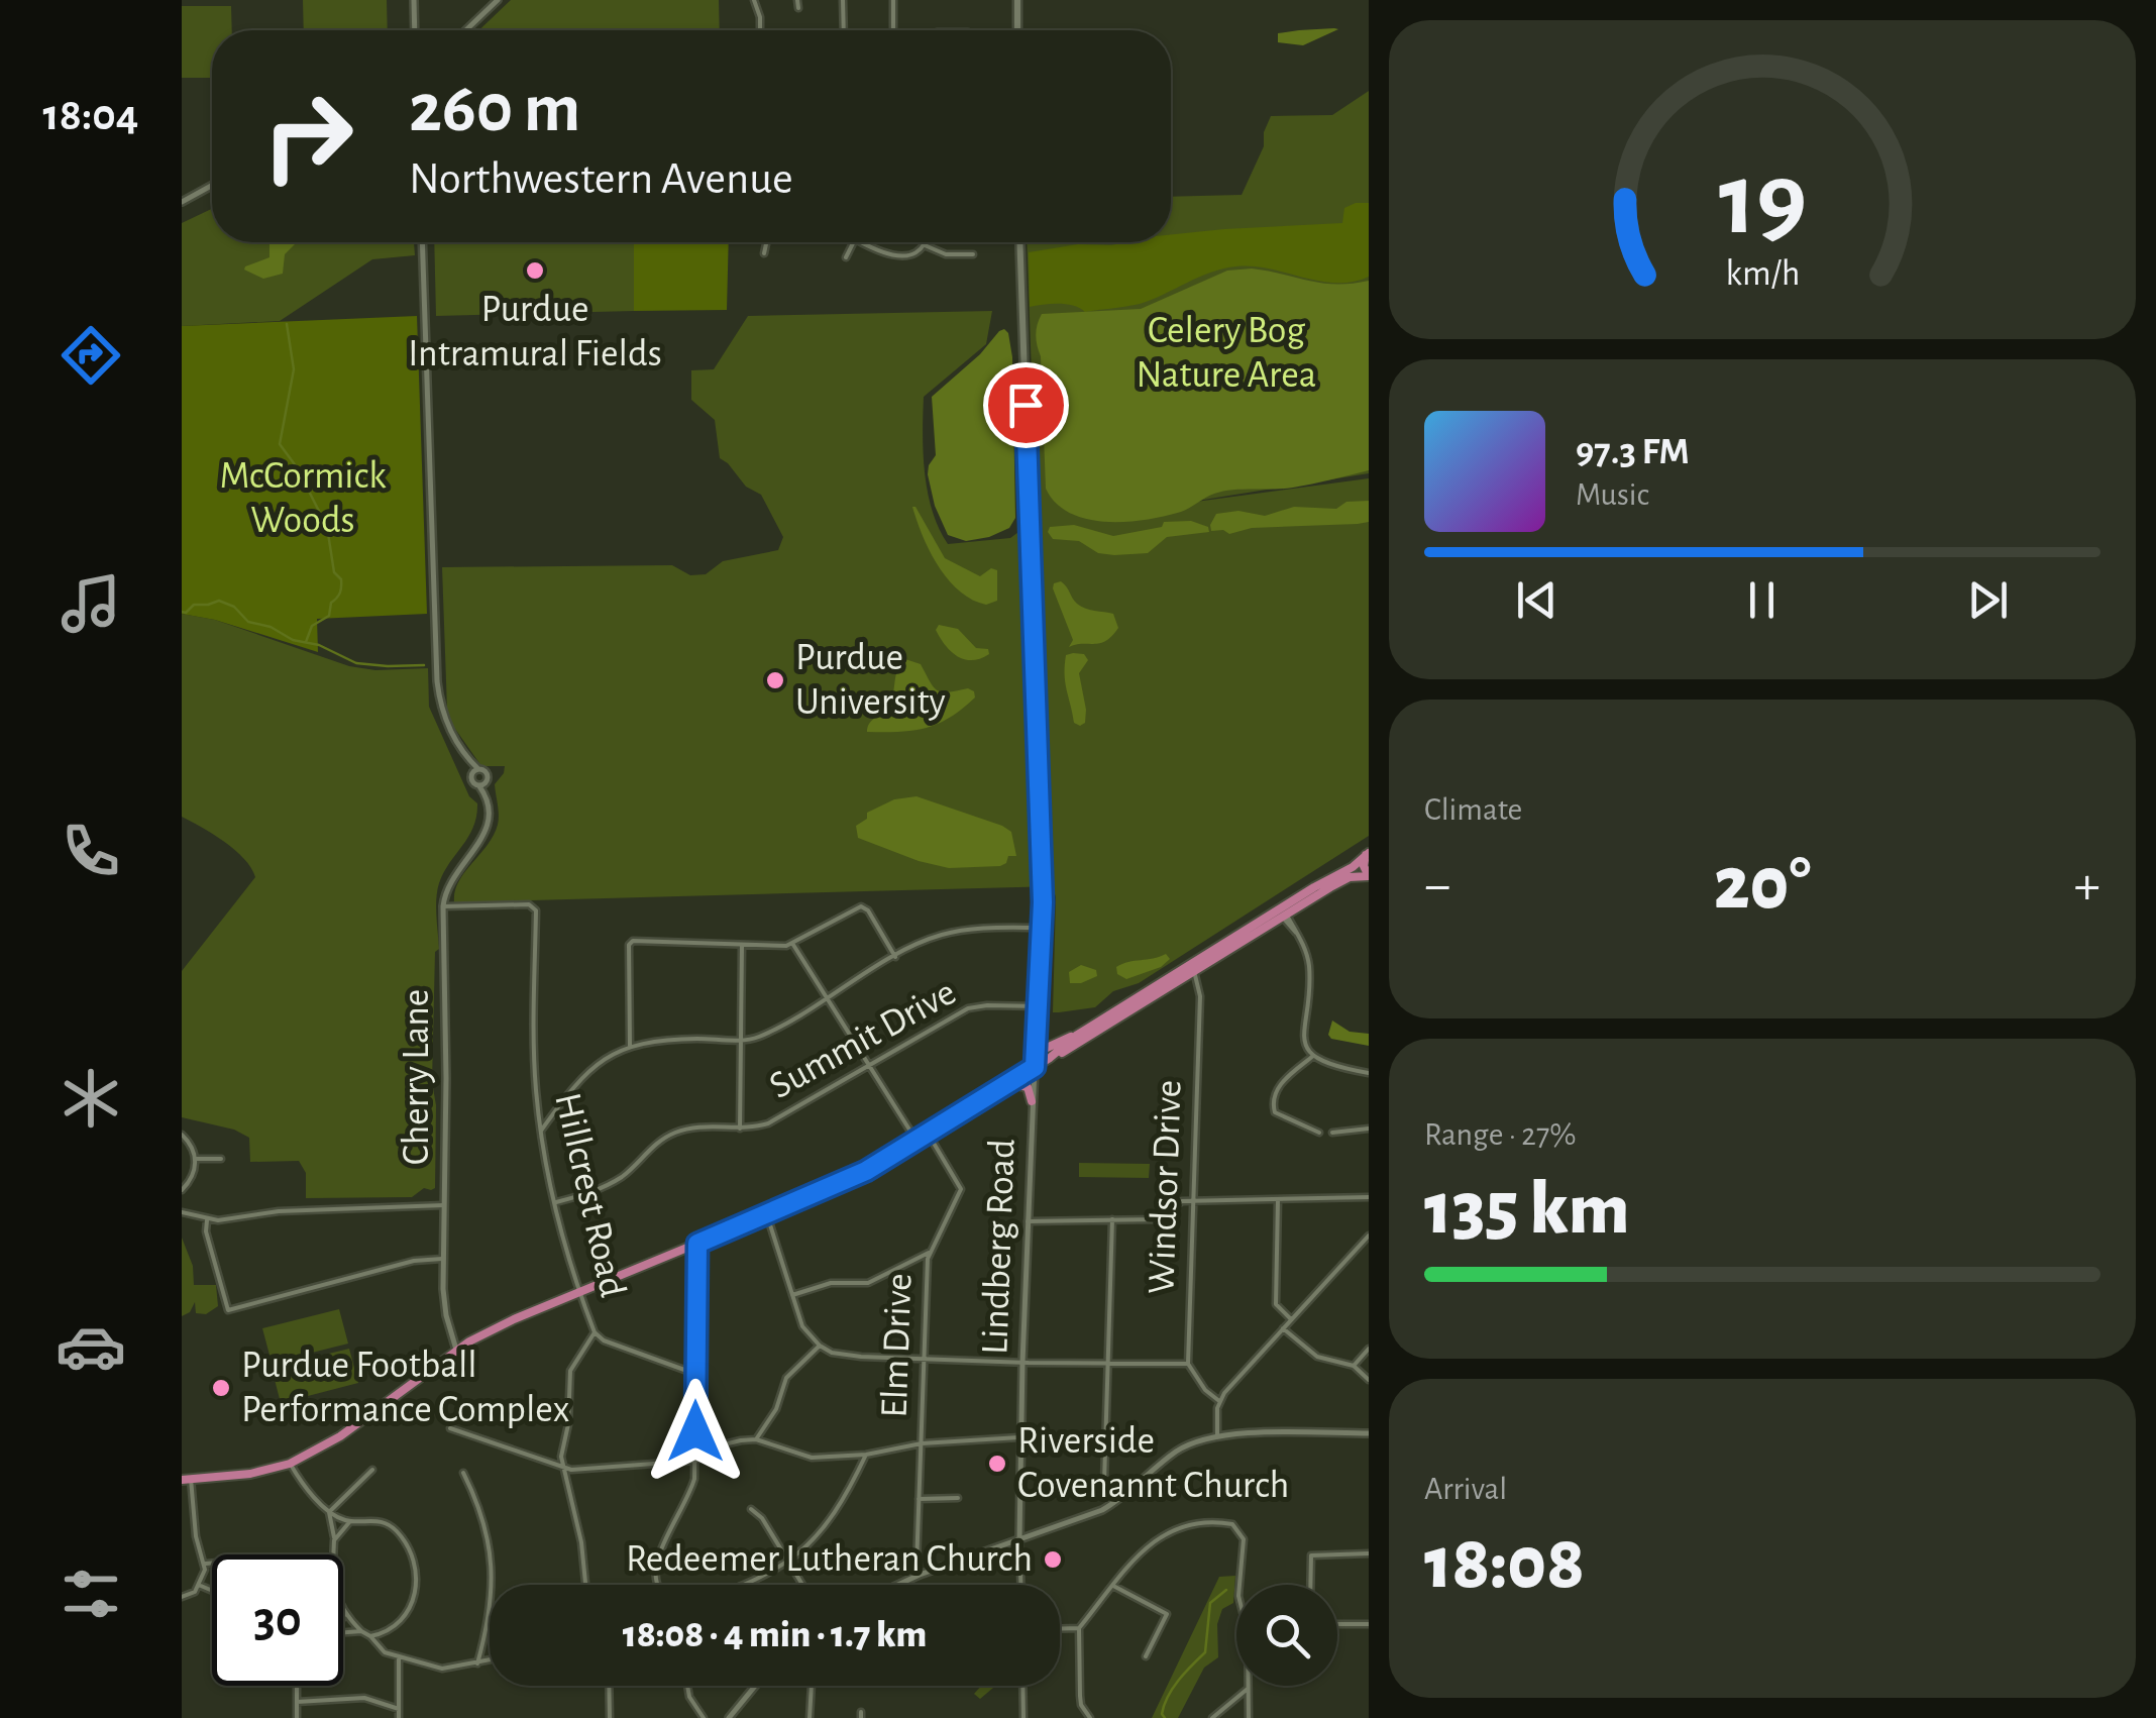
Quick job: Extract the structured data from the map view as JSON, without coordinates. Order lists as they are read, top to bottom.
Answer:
{
  "streets": {
    "main road": ["Lindberg Road"],
    "street": [
      "Summit Drive",
      "Cherry Lane",
      "Windsor Drive",
      "Hillcrest Road",
      "Elm Drive"
    ]
  },
  "crossings": [
    ["Summit Drive", "Hillcrest Road"],
    ["Summit Drive", "Lindberg Road"],
    ["Cherry Lane", "Hillcrest Road"]
  ],
  "parks": ["Celery Bog Nature Area", "McCormick Woods"],
  "places": [
    "Purdue Intramural Fields",
    "Purdue University",
    "Purdue Football Performance Complex",
    "Riverside Covenannt Church",
    "Redeemer Lutheran Church"
  ],
  "page": {
    "tabs": "18:04",
    "turn": ["260 m", "Northwestern Avenue"],
    "song": ["97.3 FM", "Music"],
    "tile": [
      "Climate",
      ["Range · 27%", "135 km"],
      ["Arrival", "18:08"]
    ],
    "heat": ["−", "20°", "+"],
    "limit": "30",
    "trip": "18:08 · 4 min · 1.7 km",
    "gauge": ["19", "km/h"]
  }
}
